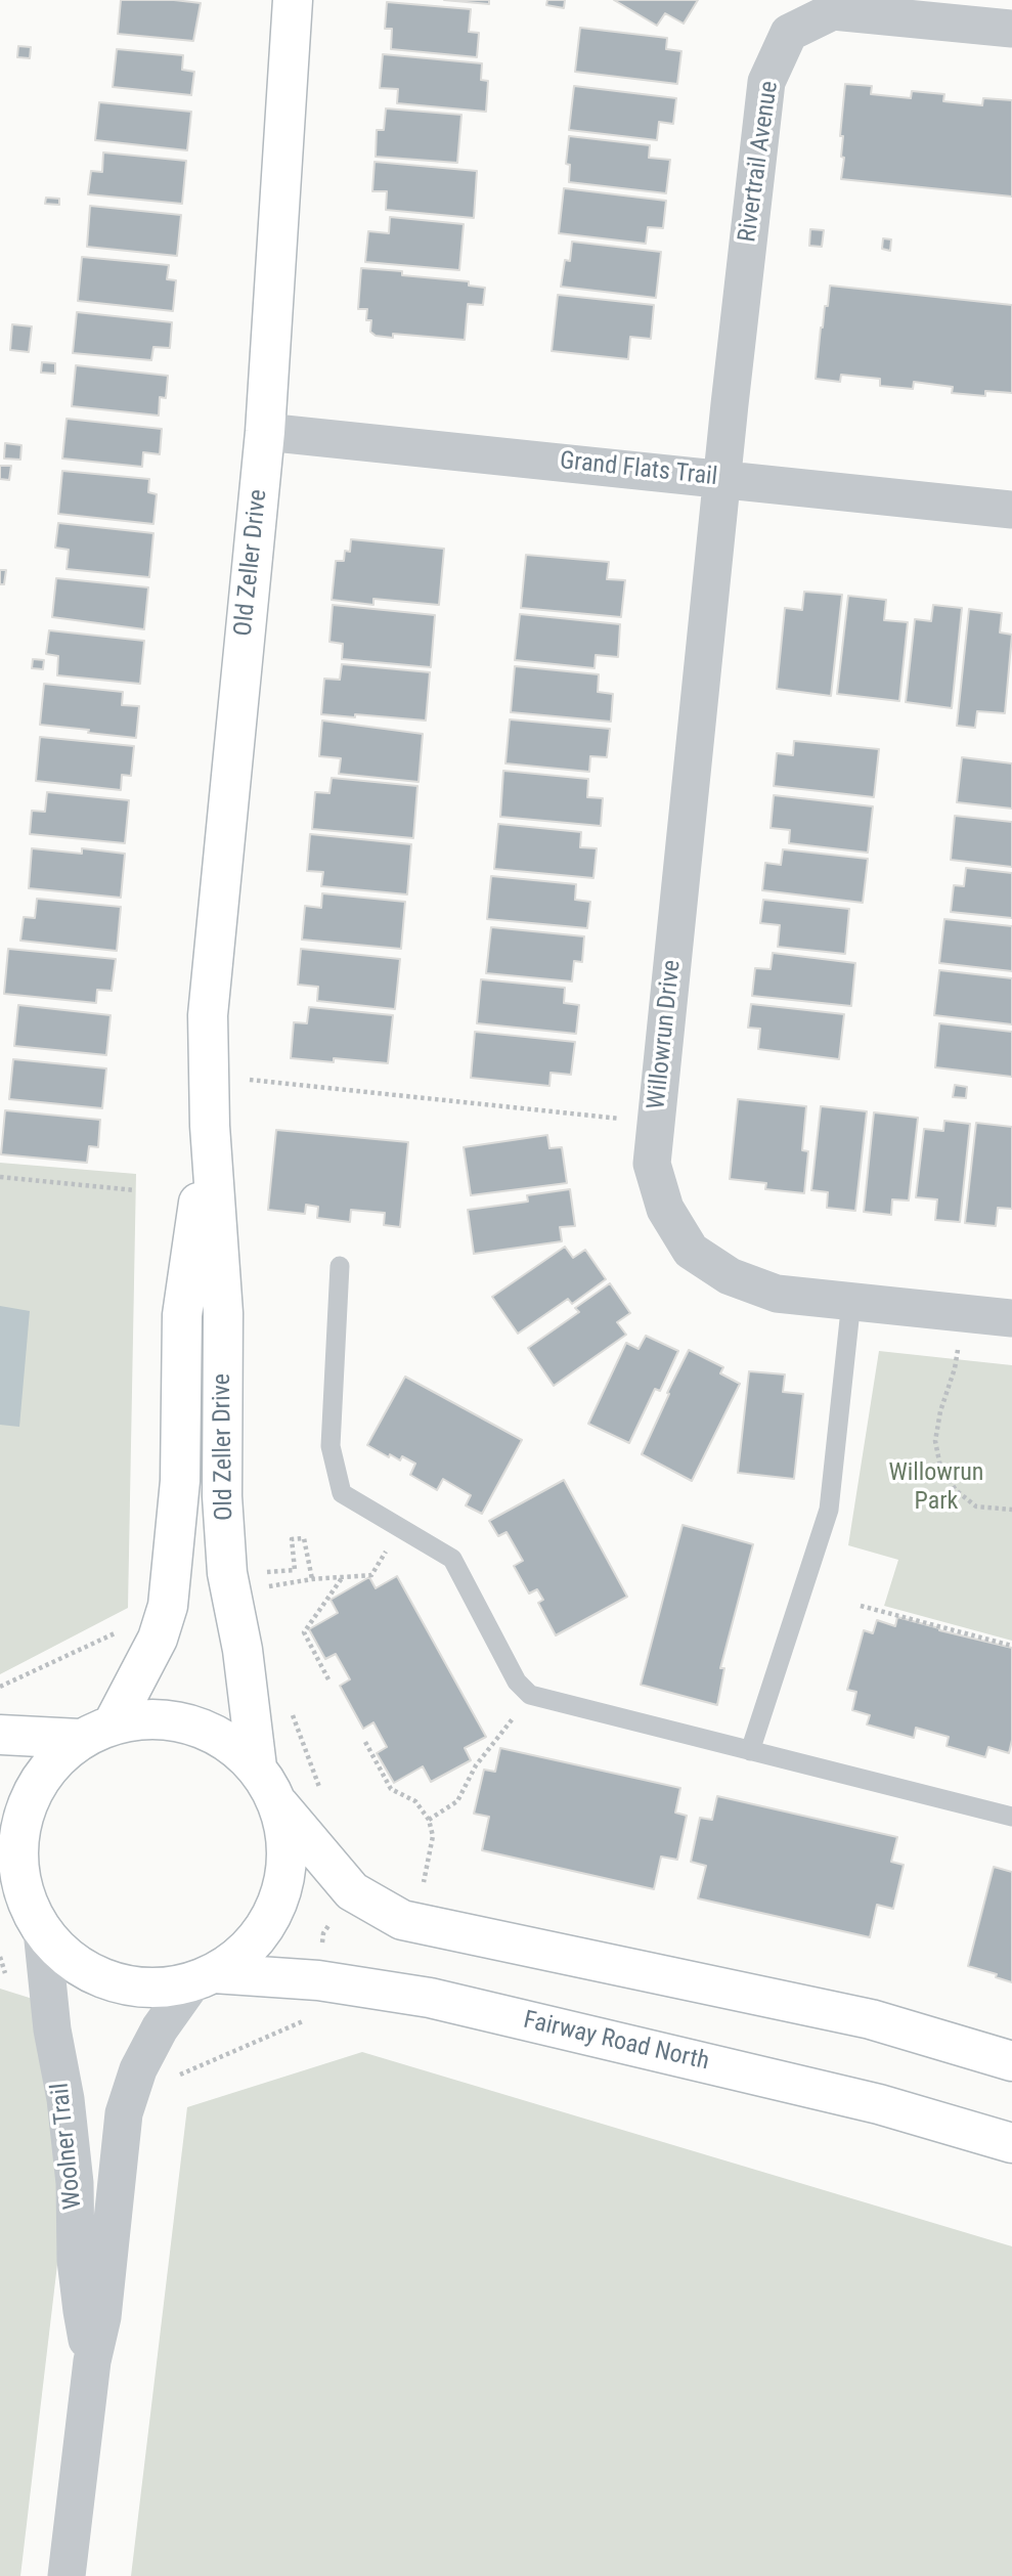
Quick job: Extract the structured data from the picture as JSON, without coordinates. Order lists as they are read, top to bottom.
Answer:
{
  "streets": {
    "main road": ["Old Zeller Drive", "Fairway Road North"],
    "street": [
      "Rivertrail Avenue",
      "Grand Flats Trail",
      "Willowrun Drive",
      "Woolner Trail"
    ]
  },
  "crossings": [
    ["Rivertrail Avenue", "Grand Flats Trail"],
    ["Rivertrail Avenue", "Willowrun Drive"],
    ["Grand Flats Trail", "Old Zeller Drive"],
    ["Grand Flats Trail", "Willowrun Drive"],
    ["Fairway Road North", "Woolner Trail"]
  ],
  "parks": ["Willowrun Park"]
}
